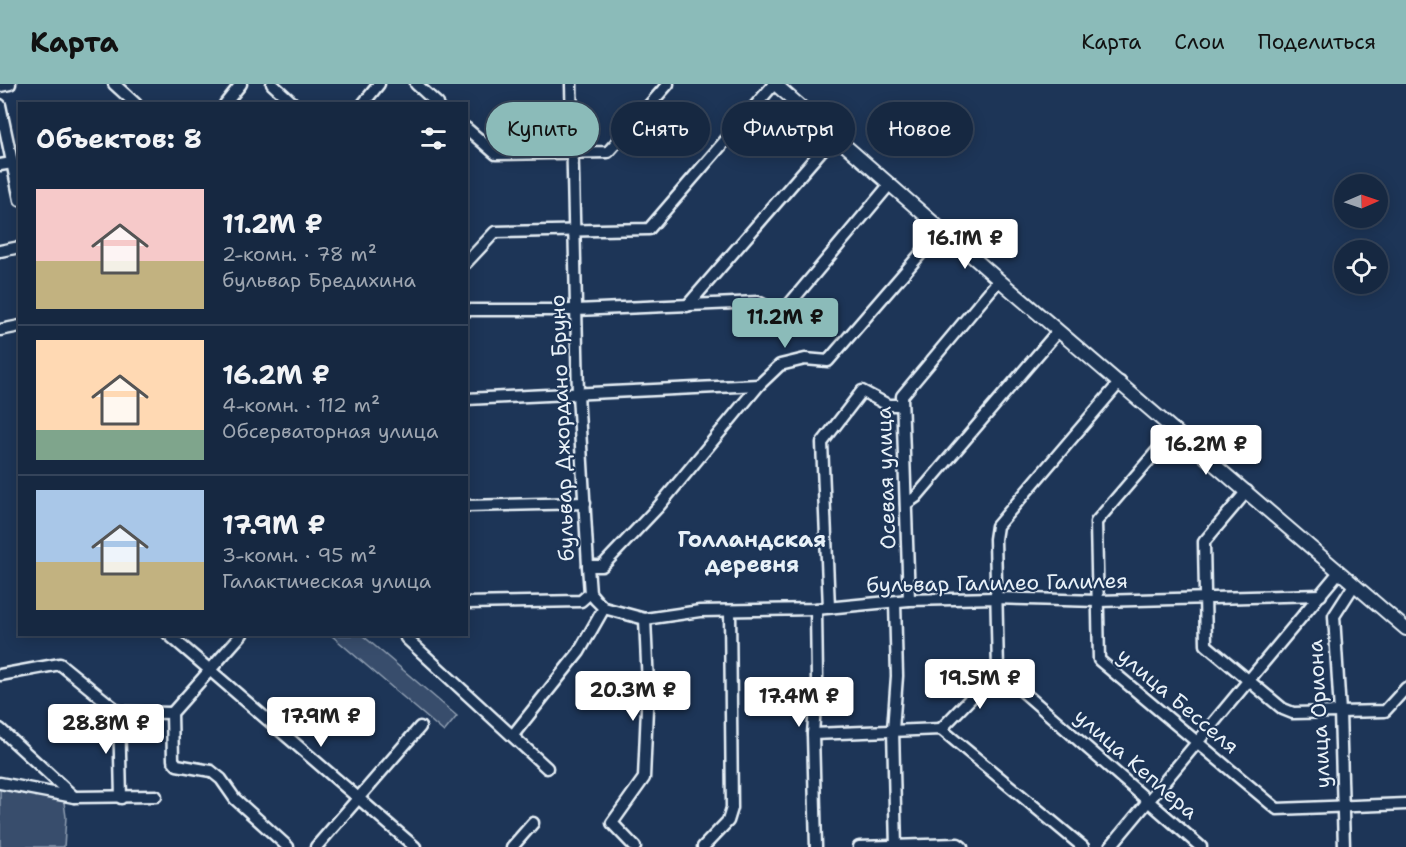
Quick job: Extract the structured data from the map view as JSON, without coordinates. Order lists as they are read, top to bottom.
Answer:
{
  "streets": {
    "street": [
      "бульвар Джордано Бруно",
      "Осевая улица",
      "бульвар Галилео Галилея",
      "улица Бесселя",
      "улица Ориона",
      "улица Кеплера"
    ]
  },
  "crossings": [
    ["Осевая улица", "бульвар Галилео Галилея"],
    ["бульвар Галилео Галилея", "улица Бесселя"],
    ["улица Бесселя", "улица Ориона"]
  ],
  "districts": ["Голландская деревня"],
  "north": "right",
  "page": {
    "header": "Карта",
    "nav": ["Карта", "Слои", "Поделиться"],
    "chip": [
      "Купить",
      "Снять",
      "Фильтры",
      "Новое"
    ],
    "heading": "Объектов: 8",
    "list": [
      {
        "name": "11.2M ₽",
        "note": "2-комн. · 78 m² · бульвар Бредихина"
      },
      {
        "name": "16.2M ₽",
        "note": "4-комн. · 112 m² · Обсерваторная улица"
      },
      {
        "name": "17.9M ₽",
        "note": "3-комн. · 95 m² · Галактическая улица"
      }
    ],
    "price": [
      "16.1M ₽",
      "11.2M ₽",
      "16.2M ₽",
      "19.5M ₽",
      "20.3M ₽",
      "17.4M ₽",
      "17.9M ₽",
      "28.8M ₽"
    ]
  }
}
